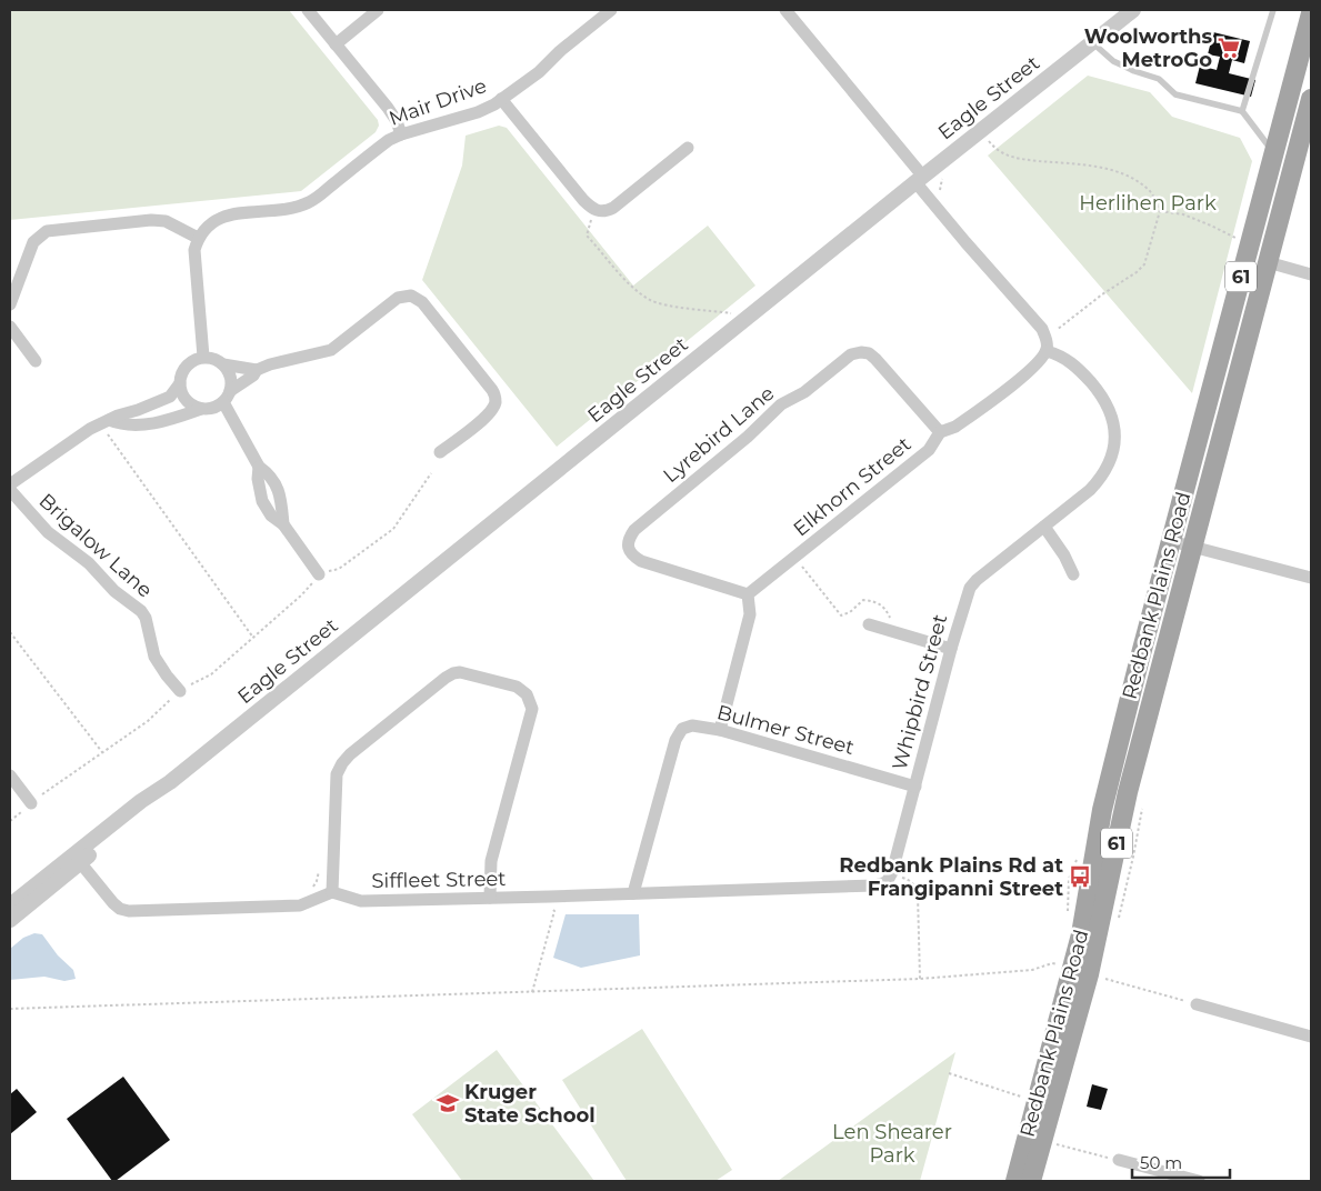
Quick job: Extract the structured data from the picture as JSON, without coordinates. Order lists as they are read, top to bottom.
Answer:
{
  "streets": {
    "main road": ["61", "Redbank Plains Road"],
    "street": [
      "Eagle Street",
      "Mair Drive",
      "Lyrebird Lane",
      "Elkhorn Street",
      "Brigalow Lane",
      "Whipbird Street",
      "Bulmer Street",
      "Siffleet Street"
    ]
  },
  "crossings": [
    ["Lyrebird Lane", "Elkhorn Street"],
    ["Elkhorn Street", "Whipbird Street"],
    ["Whipbird Street", "Bulmer Street"],
    ["Whipbird Street", "Siffleet Street"],
    ["Bulmer Street", "Siffleet Street"]
  ],
  "parks": ["Herlihen Park", "Len Shearer Park"],
  "places": {
    "supermarket": ["Woolworths MetroGo"],
    "bus stop": ["Redbank Plains Rd at Frangipanni Street"],
    "school or university": ["Kruger State School"]
  },
  "scale_bar": "50 m"
}
